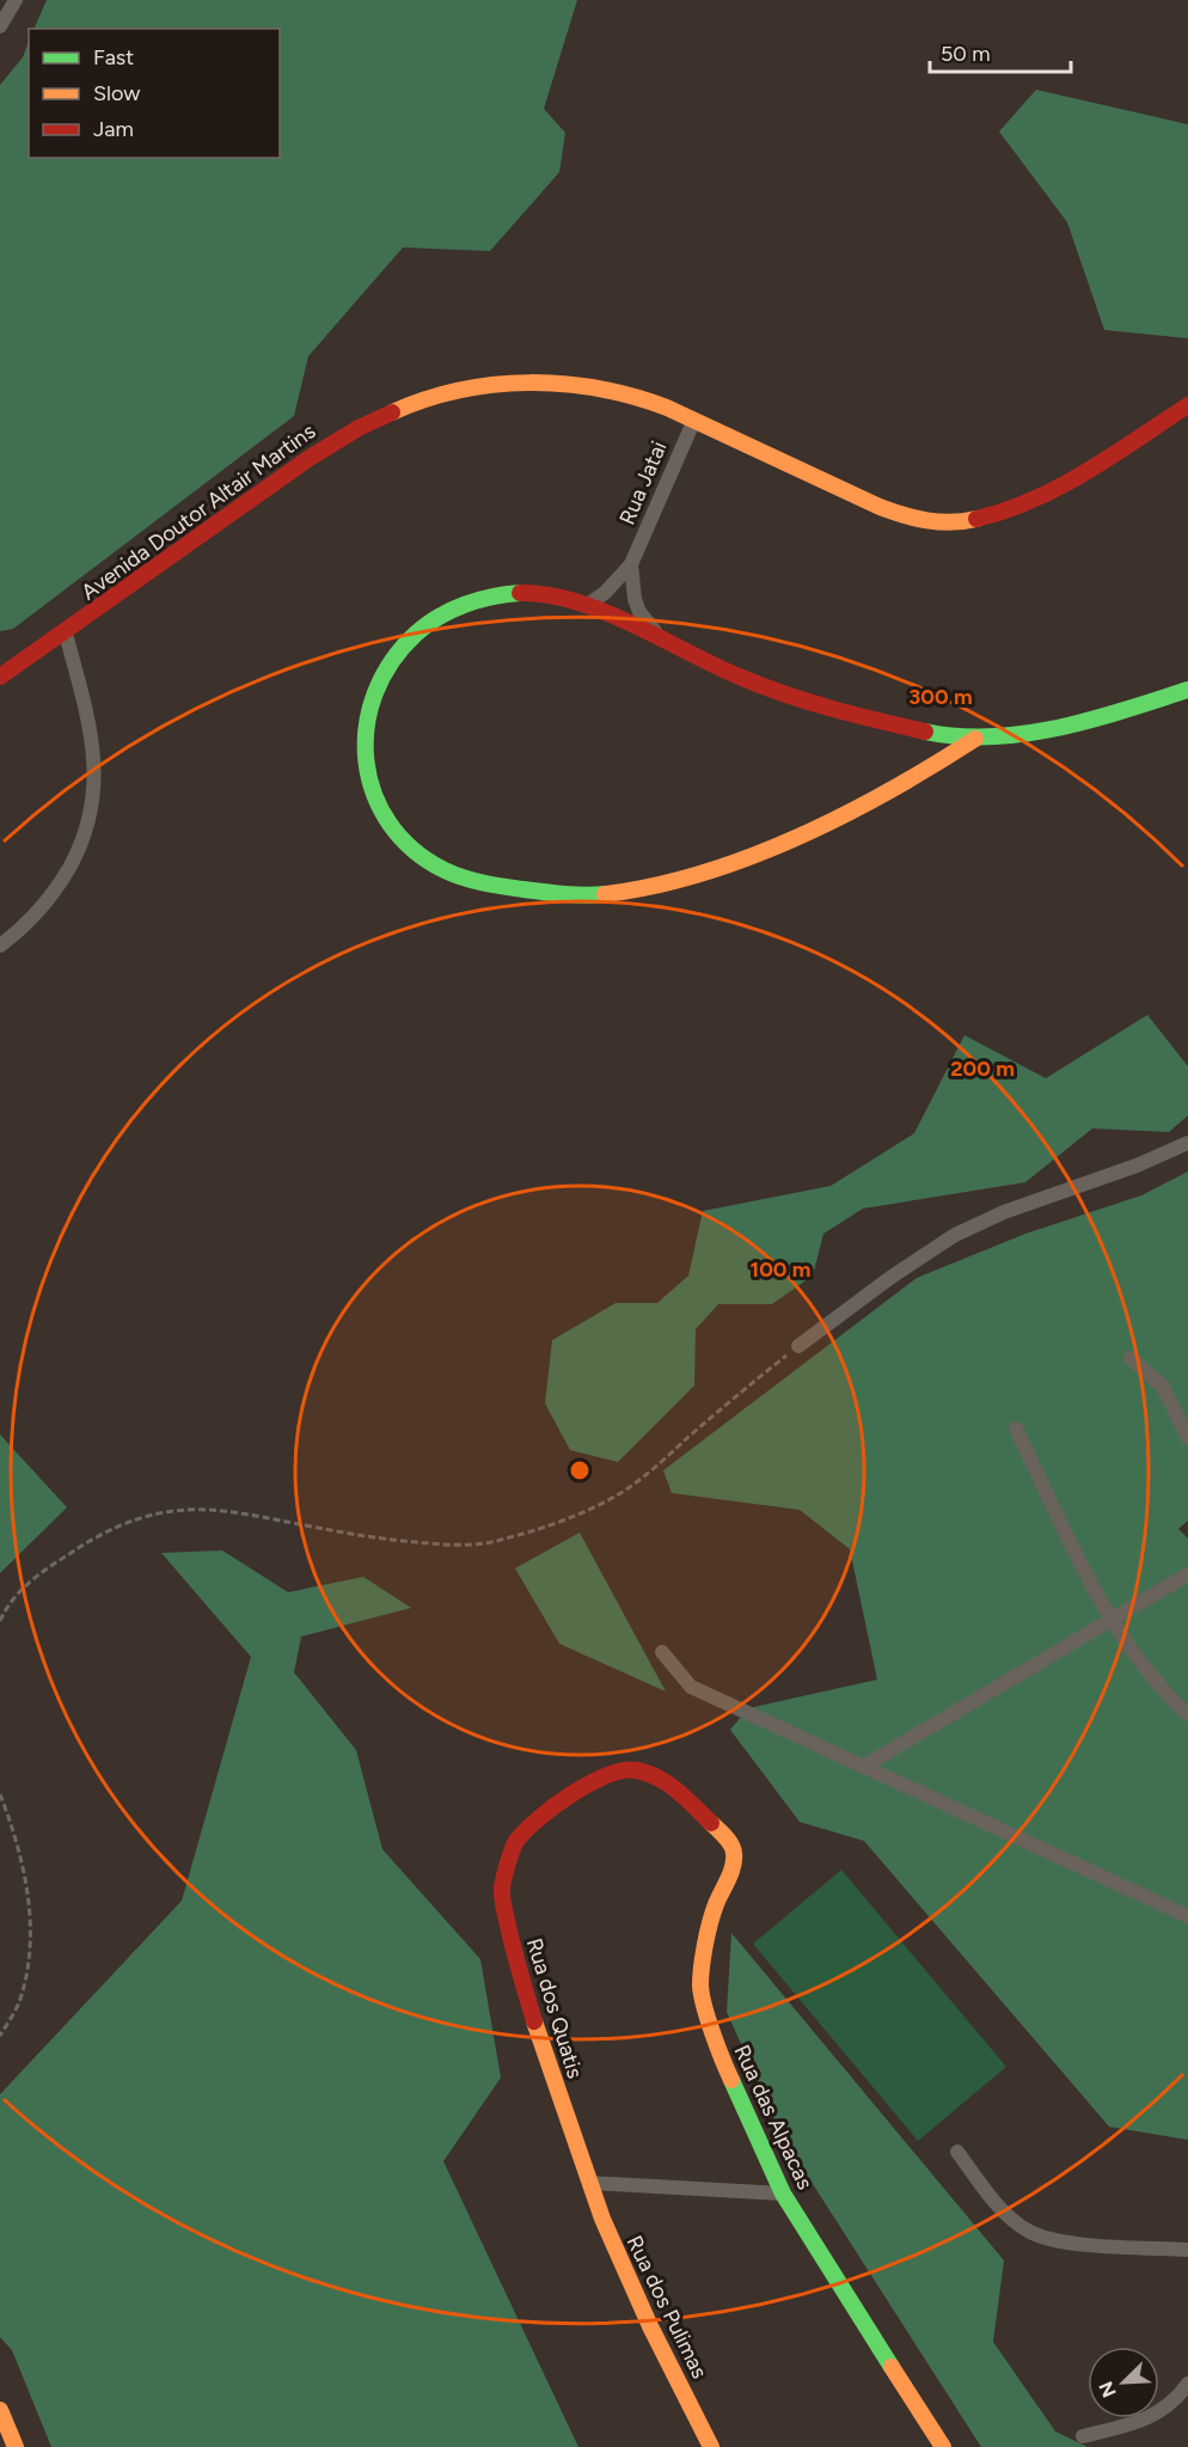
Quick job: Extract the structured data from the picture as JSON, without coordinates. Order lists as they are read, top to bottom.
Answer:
{
  "streets": {
    "street": [
      "Rua Jatai",
      "Avenida Doutor Altair Martins",
      "Rua dos Quatis",
      "Rua das Alpacas",
      "Rua dos Pulimas"
    ]
  },
  "crossings": [
    ["Rua Jatai", "Avenida Doutor Altair Martins"],
    ["Rua dos Quatis", "Rua das Alpacas"],
    ["Rua dos Quatis", "Rua dos Pulimas"]
  ],
  "legend": ["Fast", "Slow", "Jam"],
  "scale_bar": "50 m",
  "north": "bottom left",
  "rings": ["300 m", "200 m", "100 m"]
}
